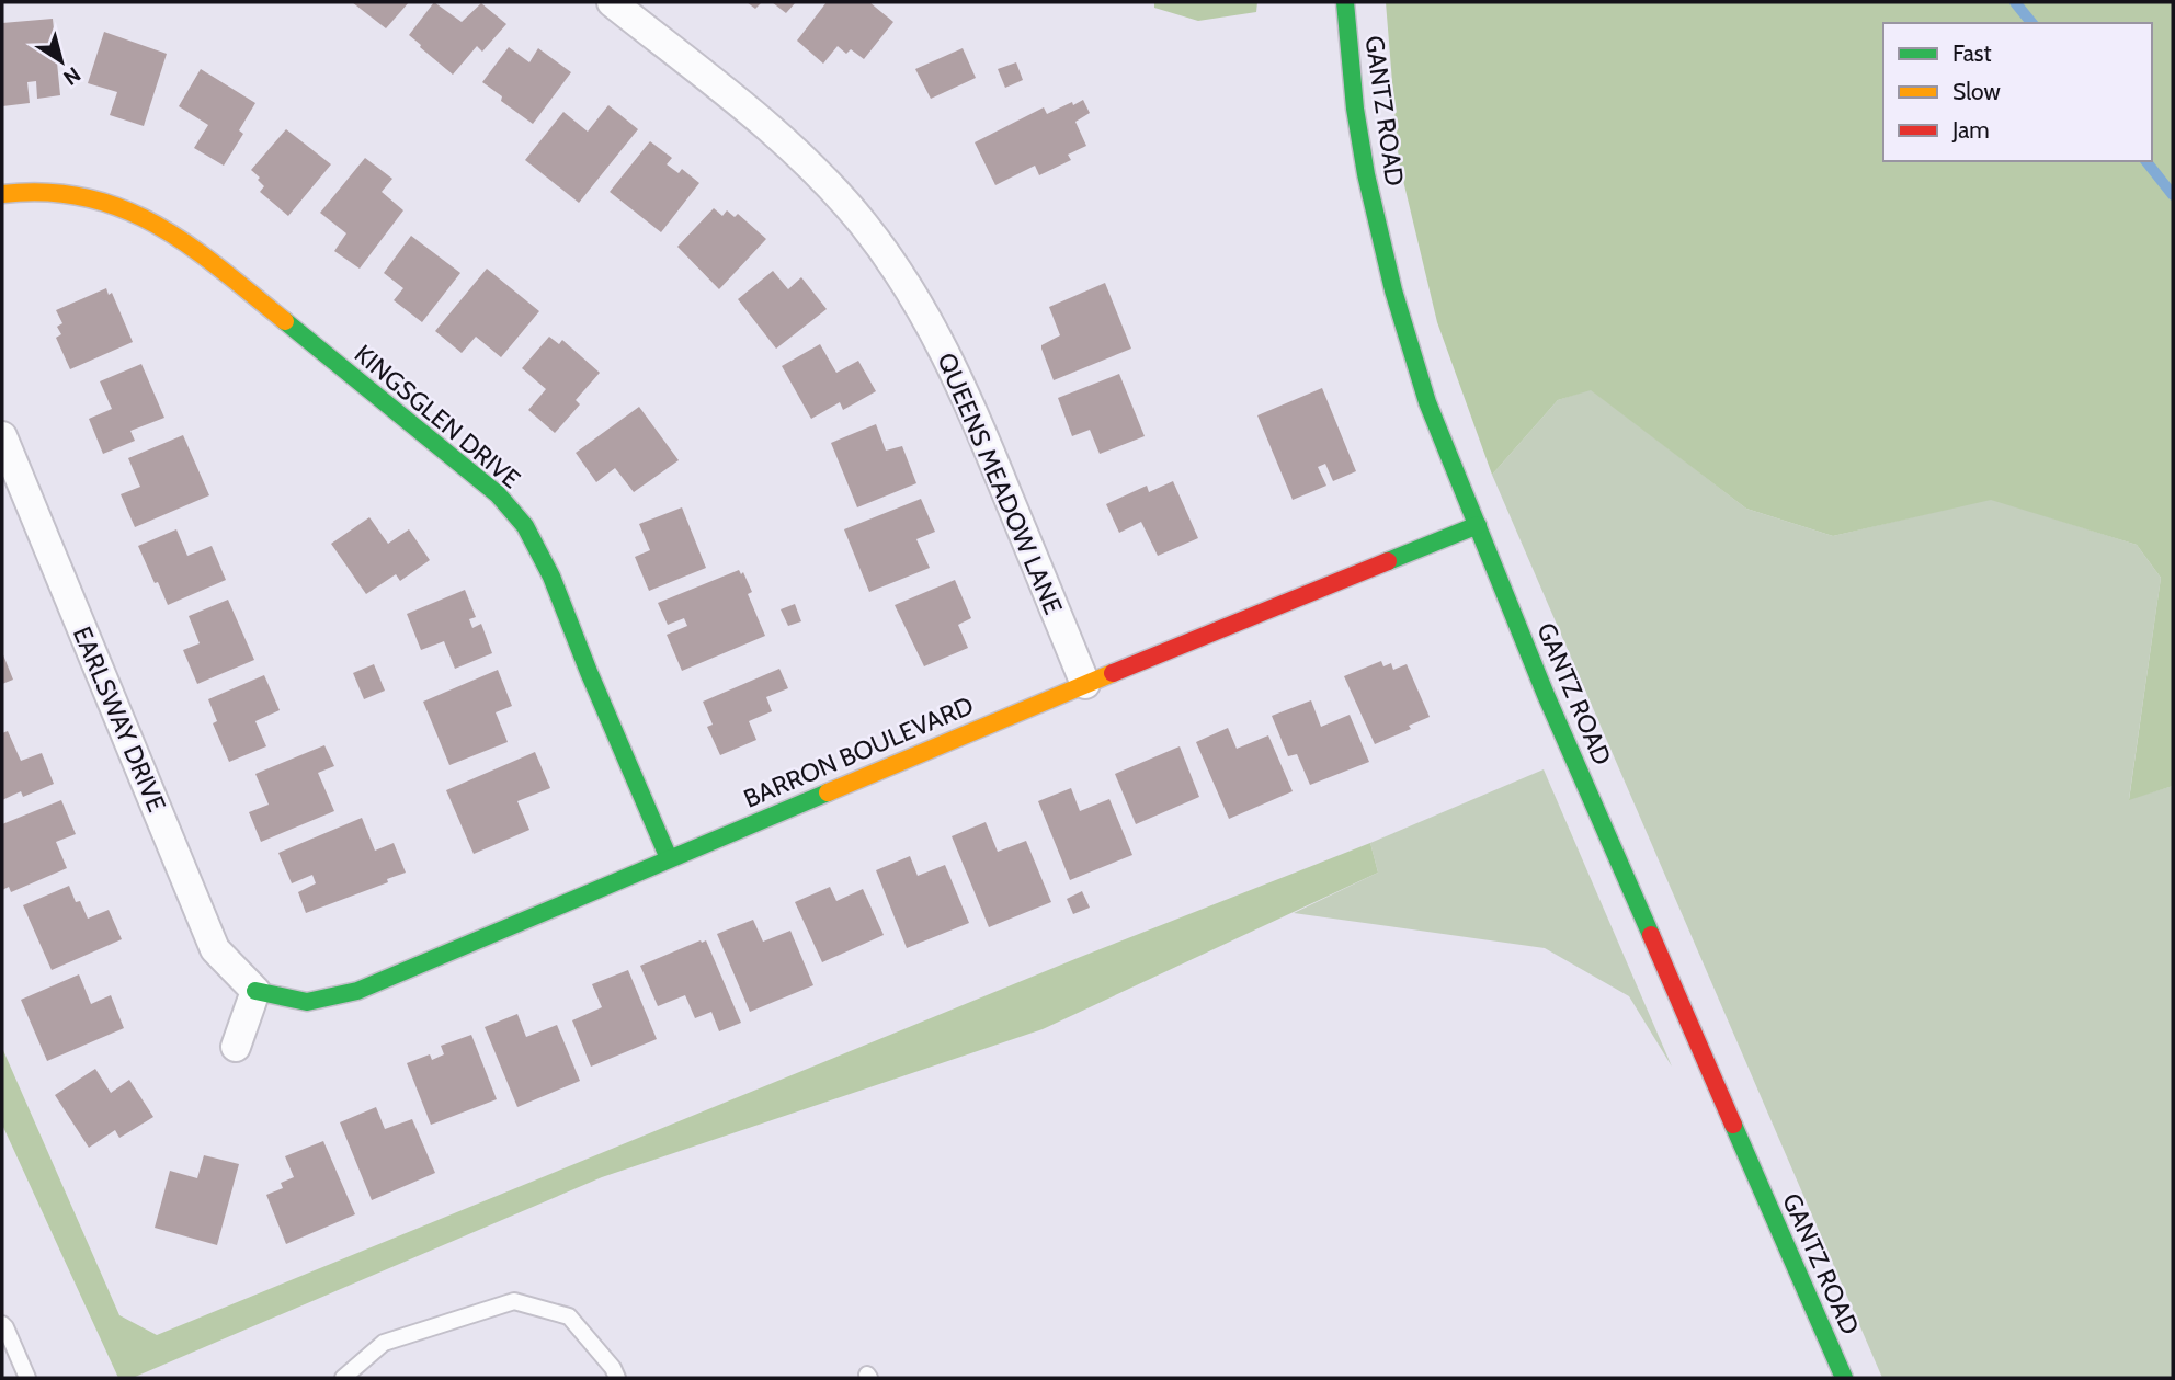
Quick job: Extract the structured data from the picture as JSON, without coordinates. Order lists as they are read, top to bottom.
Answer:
{
  "streets": {
    "street": [
      "GANTZ ROAD",
      "KINGSGLEN DRIVE",
      "QUEENS MEADOW LANE",
      "EARLSWAY DRIVE",
      "BARRON BOULEVARD"
    ]
  },
  "crossings": [
    ["GANTZ ROAD", "BARRON BOULEVARD"],
    ["KINGSGLEN DRIVE", "BARRON BOULEVARD"],
    ["QUEENS MEADOW LANE", "BARRON BOULEVARD"],
    ["EARLSWAY DRIVE", "BARRON BOULEVARD"]
  ],
  "legend": ["Fast", "Slow", "Jam"],
  "north": "bottom right"
}
